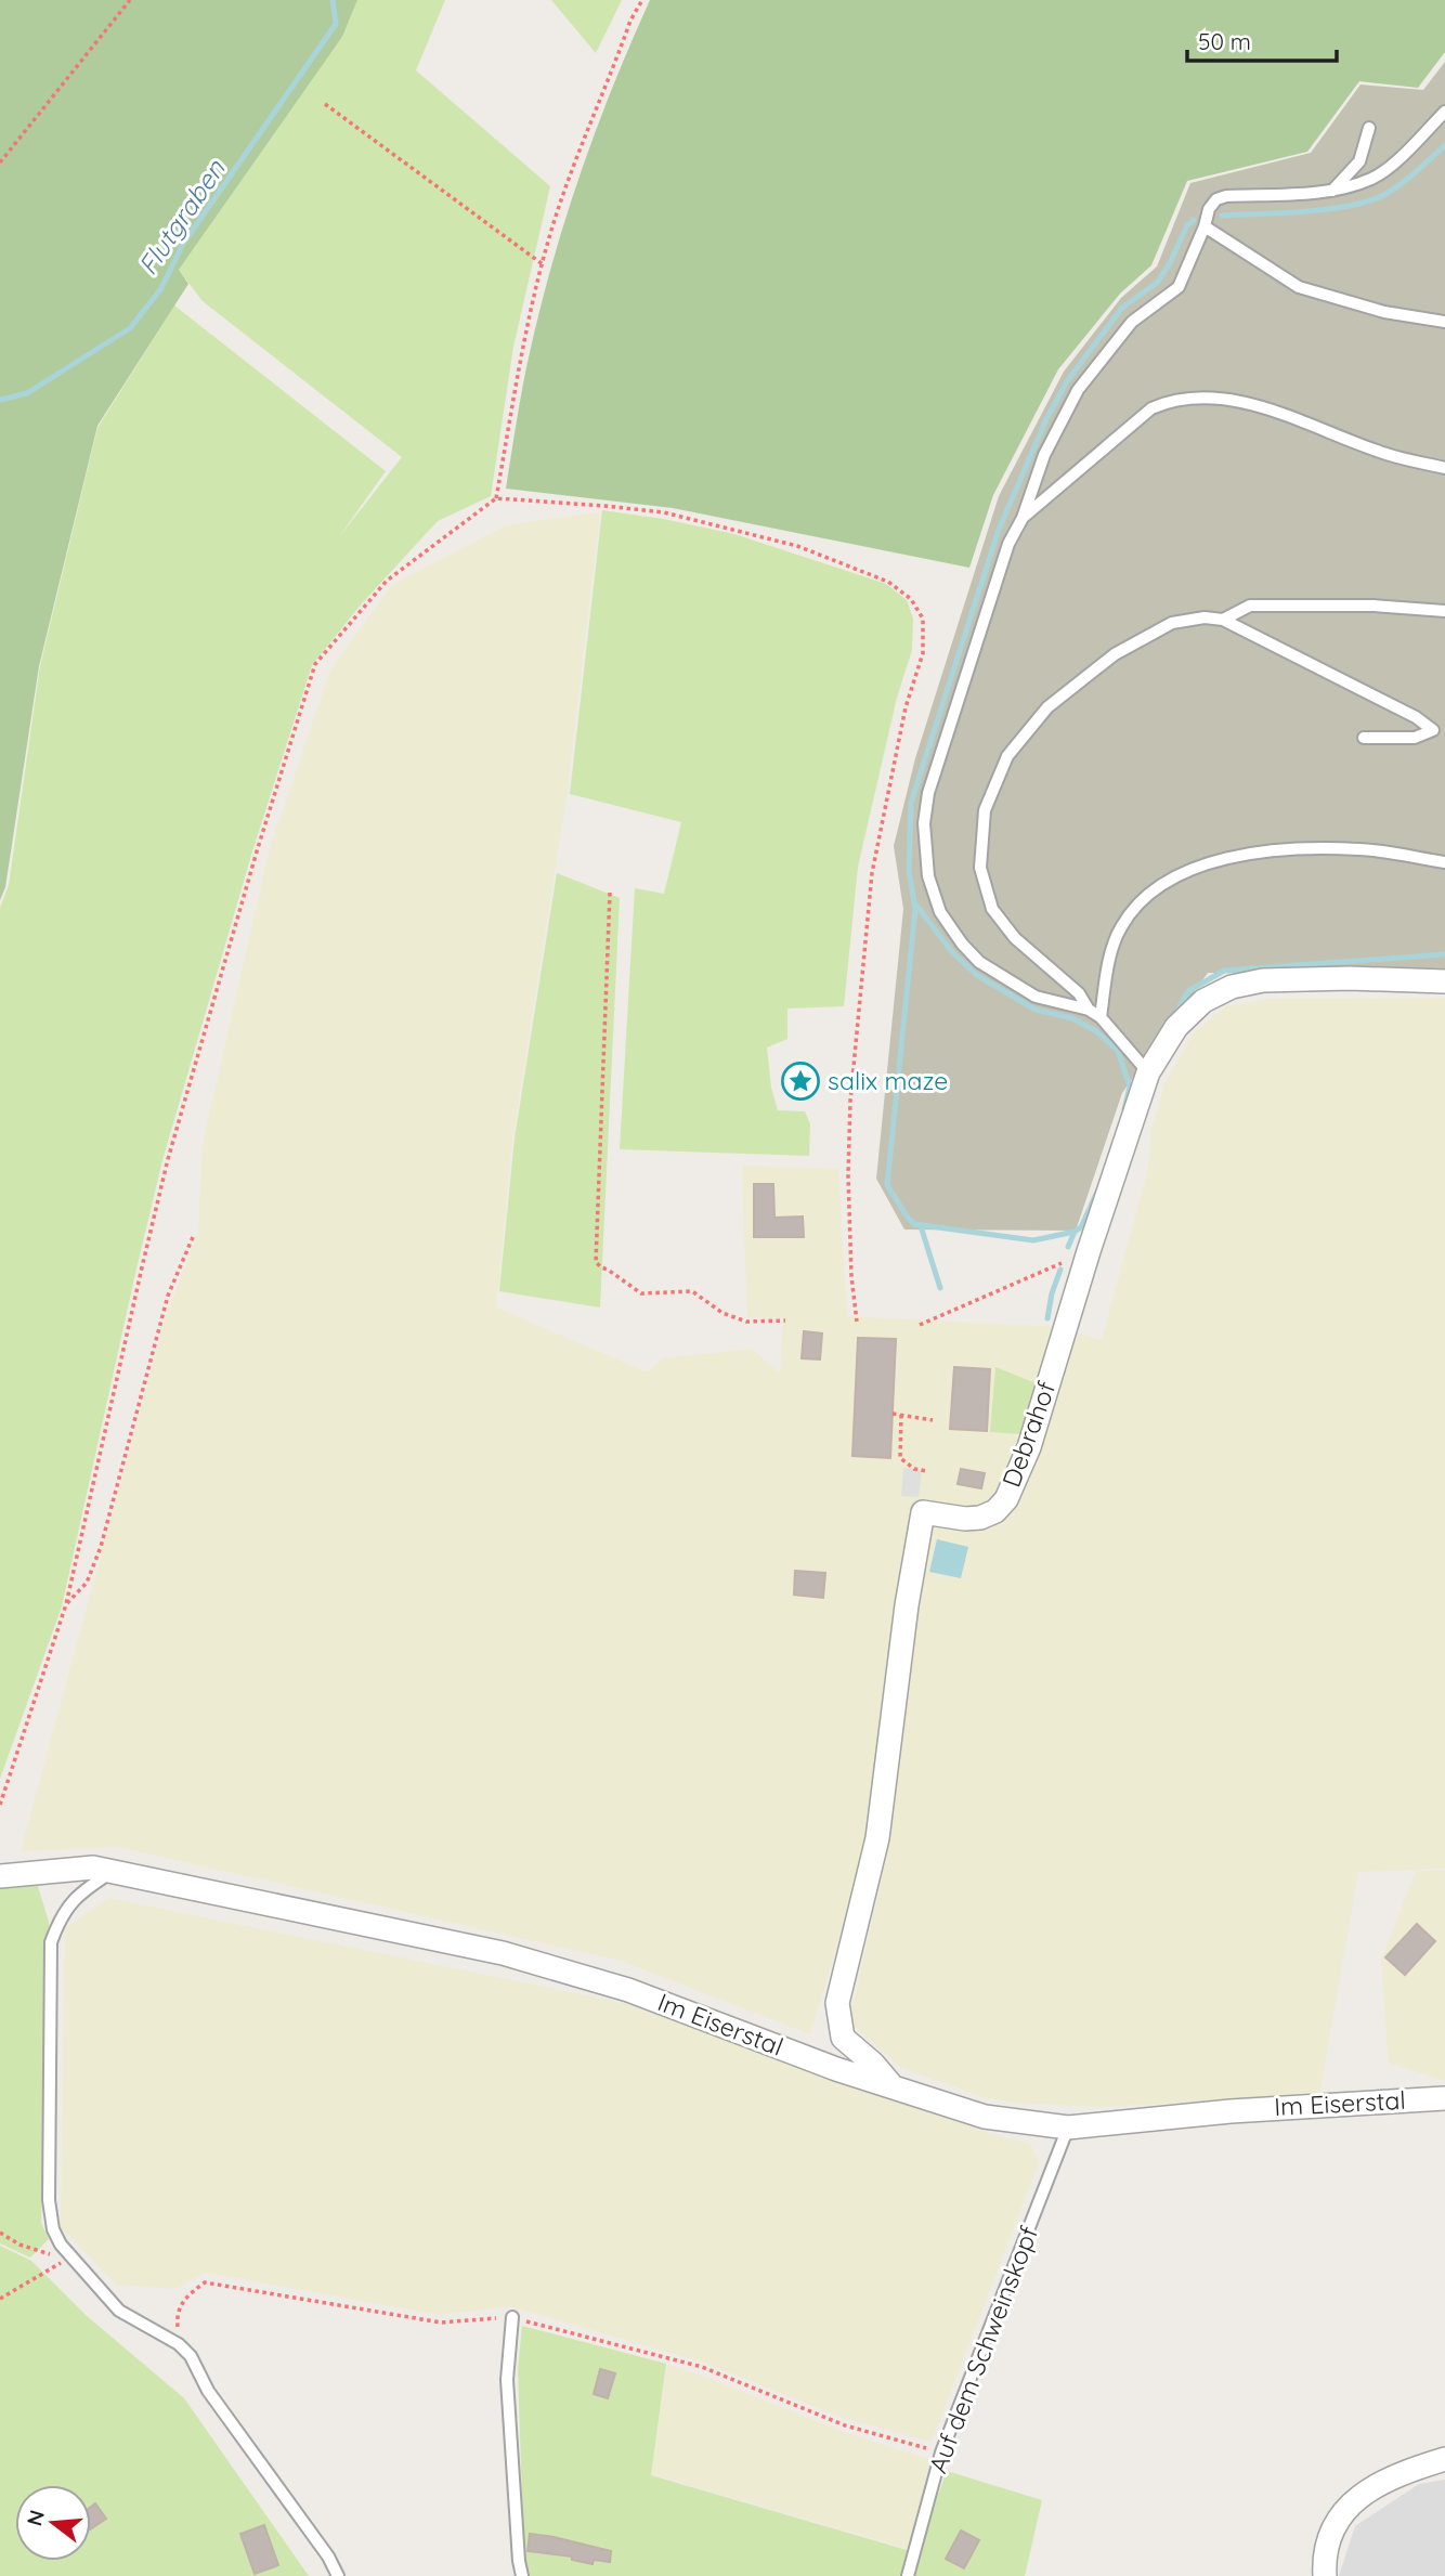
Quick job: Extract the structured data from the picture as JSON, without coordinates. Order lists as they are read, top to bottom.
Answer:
{
  "streets": {
    "street": ["Debrahof", "Im Eiserstal"],
    "lane": ["Auf dem Schweinskopf"]
  },
  "crossings": [
    ["Debrahof", "Im Eiserstal"],
    ["Im Eiserstal", "Auf dem Schweinskopf"]
  ],
  "water": ["Flutgraben"],
  "places": {
    "place": ["salix maze"]
  },
  "scale_bar": "50 m",
  "north": "left"
}
